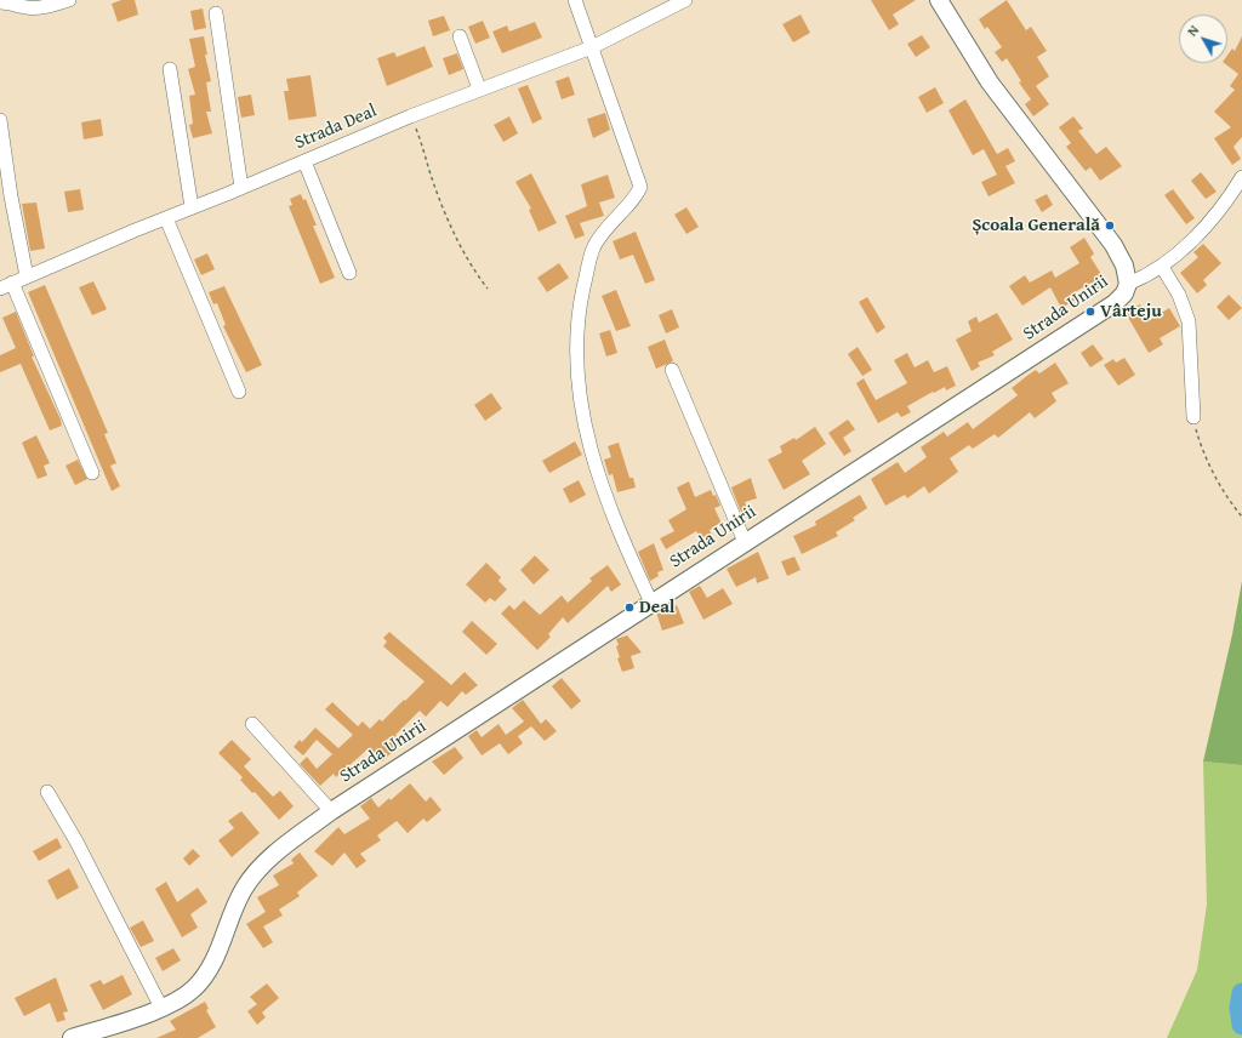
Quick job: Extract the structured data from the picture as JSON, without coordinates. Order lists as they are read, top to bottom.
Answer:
{
  "streets": {
    "main road": ["Strada Unirii"],
    "street": ["Strada Deal"]
  },
  "places": ["Școala Generală", "Vârteju", "Deal"],
  "north": "top left"
}
